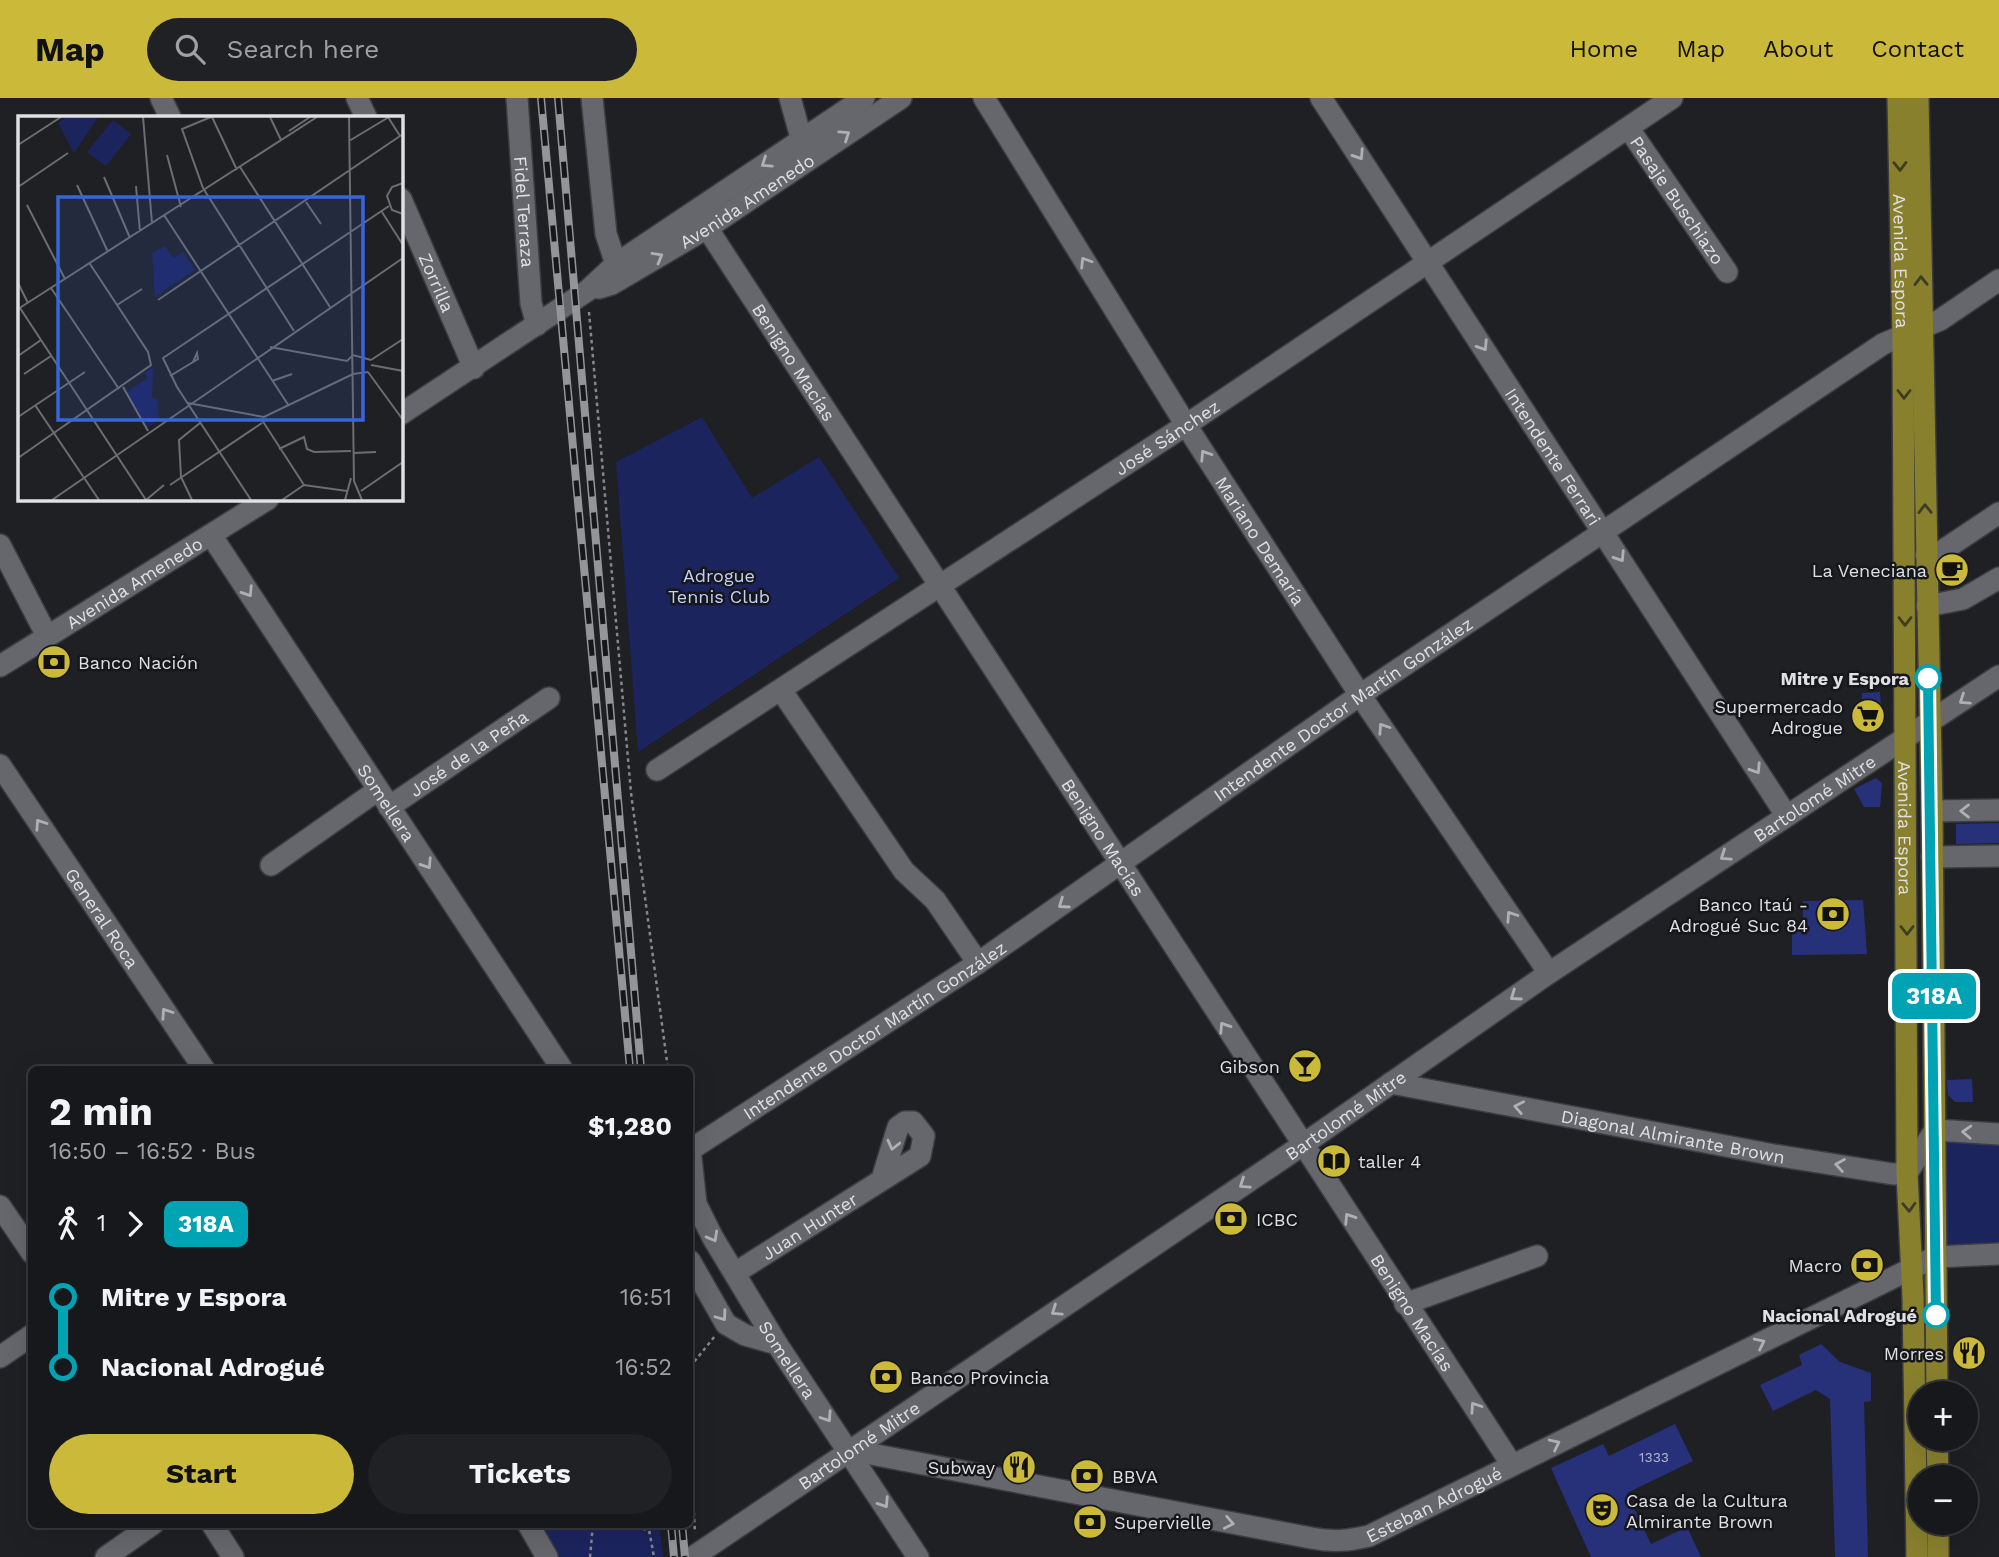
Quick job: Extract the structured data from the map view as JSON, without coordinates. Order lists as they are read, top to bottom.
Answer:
{
  "streets": {
    "main road": ["Avenida Espora"],
    "street": [
      "Avenida Amenedo",
      "Pasaje Buschiazo",
      "Fidel Terraza",
      "Zorrilla",
      "Benigno Macías",
      "José Sánchez",
      "Intendente Ferrari",
      "Mariano Demaría",
      "Intendente Doctor Martín González",
      "José de la Peña",
      "Bartolomé Mitre",
      "Somellera",
      "General Roca",
      "Diagonal Almirante Brown",
      "Juan Hunter",
      "Esteban Adrogué"
    ]
  },
  "crossings": [
    ["Avenida Amenedo", "Fidel Terraza"],
    ["Avenida Amenedo", "Zorrilla"],
    ["Avenida Amenedo", "Benigno Macías"],
    ["Avenida Amenedo", "Somellera"],
    ["Pasaje Buschiazo", "José Sánchez"],
    ["Avenida Espora", "Intendente Doctor Martín González"],
    ["Avenida Espora", "Bartolomé Mitre"],
    ["Avenida Espora", "Diagonal Almirante Brown"],
    ["Avenida Espora", "Esteban Adrogué"],
    ["Benigno Macías", "José Sánchez"],
    ["Benigno Macías", "Intendente Doctor Martín González"],
    ["Benigno Macías", "Bartolomé Mitre"],
    ["Benigno Macías", "Esteban Adrogué"],
    ["José Sánchez", "Intendente Ferrari"],
    ["José Sánchez", "Mariano Demaría"],
    ["Intendente Ferrari", "Intendente Doctor Martín González"],
    ["Intendente Ferrari", "Bartolomé Mitre"],
    ["Mariano Demaría", "Intendente Doctor Martín González"],
    ["Mariano Demaría", "Bartolomé Mitre"],
    ["José de la Peña", "Somellera"],
    ["Bartolomé Mitre", "Somellera"],
    ["Bartolomé Mitre", "Diagonal Almirante Brown"],
    ["Bartolomé Mitre", "Esteban Adrogué"],
    ["Somellera", "Juan Hunter"],
    ["Somellera", "Esteban Adrogué"]
  ],
  "one_way": [
    "Benigno Macías",
    "Intendente Ferrari",
    "Mariano Demaría",
    "Bartolomé Mitre",
    "Somellera",
    "General Roca",
    "Diagonal Almirante Brown",
    "Esteban Adrogué"
  ],
  "parks": ["Adrogue Tennis Club"],
  "places": {
    "cafe": ["La Veneciana"],
    "bank": [
      "Banco Nación",
      "Banco Itaú - Adrogué Suc 84",
      "ICBC",
      "Macro",
      "Banco Provincia",
      "BBVA",
      "Supervielle"
    ],
    "other": ["Mitre y Espora", "Nacional Adrogué"],
    "supermarket": ["Supermercado Adrogue"],
    "bar": ["Gibson"],
    "library": ["taller 4"],
    "restaurant": ["Morres", "Subway"],
    "theatre": ["Casa de la Cultura Almirante Brown"]
  },
  "lines": ["bus line 318A"],
  "house_numbers": ["1333"],
  "page": {
    "header": "Map",
    "search": "Search here",
    "nav": [
      "Home",
      "Map",
      "About",
      "Contact"
    ],
    "on_map": "318A",
    "heading": ["2 min", "16:50 – 16:52 · Bus", "$1,280"],
    "legs": ["1", "318A"],
    "list": [
      {
        "name": "Mitre y Espora",
        "value": "16:51"
      },
      {
        "name": "Nacional Adrogué",
        "value": "16:52"
      }
    ],
    "map_buttons": ["+", "−"],
    "buttons": ["Start", "Tickets"]
  }
}
